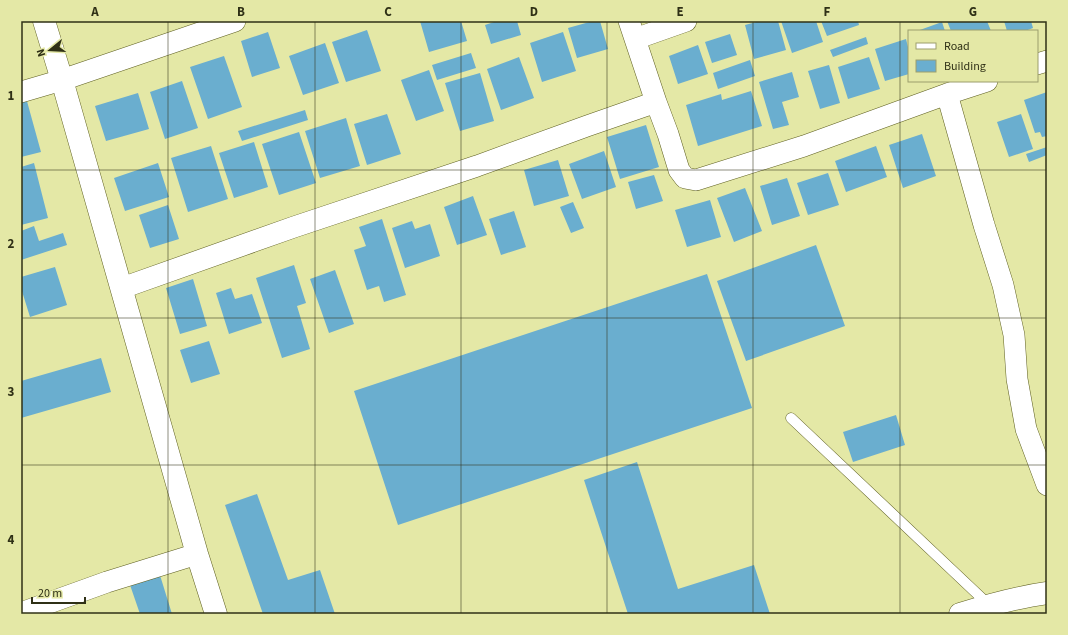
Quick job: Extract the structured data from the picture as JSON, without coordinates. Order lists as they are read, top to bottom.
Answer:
{
  "legend": ["Road", "Building"],
  "scale_bar": "20 m",
  "north": "left",
  "grid": {
    "columns": [
      "A",
      "B",
      "C",
      "D",
      "E",
      "F",
      "G"
    ],
    "rows": [
      "1",
      "2",
      "3",
      "4"
    ]
  }
}
